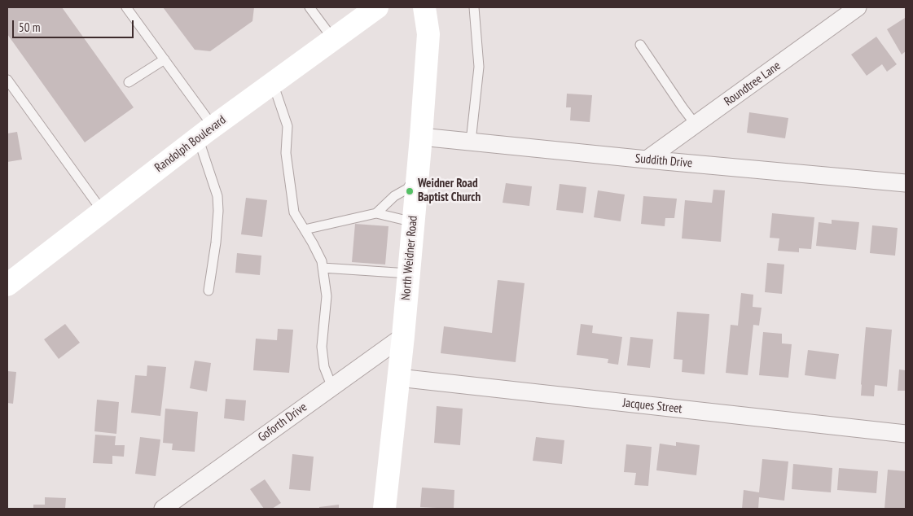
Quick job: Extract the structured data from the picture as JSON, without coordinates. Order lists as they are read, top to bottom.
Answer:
{
  "streets": {
    "main road": ["Randolph Boulevard", "North Weidner Road"],
    "street": [
      "Roundtree Lane",
      "Suddith Drive",
      "Jacques Street",
      "Goforth Drive"
    ]
  },
  "crossings": [
    ["Roundtree Lane", "Suddith Drive"],
    ["Suddith Drive", "North Weidner Road"],
    ["North Weidner Road", "Jacques Street"],
    ["North Weidner Road", "Goforth Drive"]
  ],
  "places": ["Weidner Road Baptist Church"],
  "scale_bar": "50 m"
}
